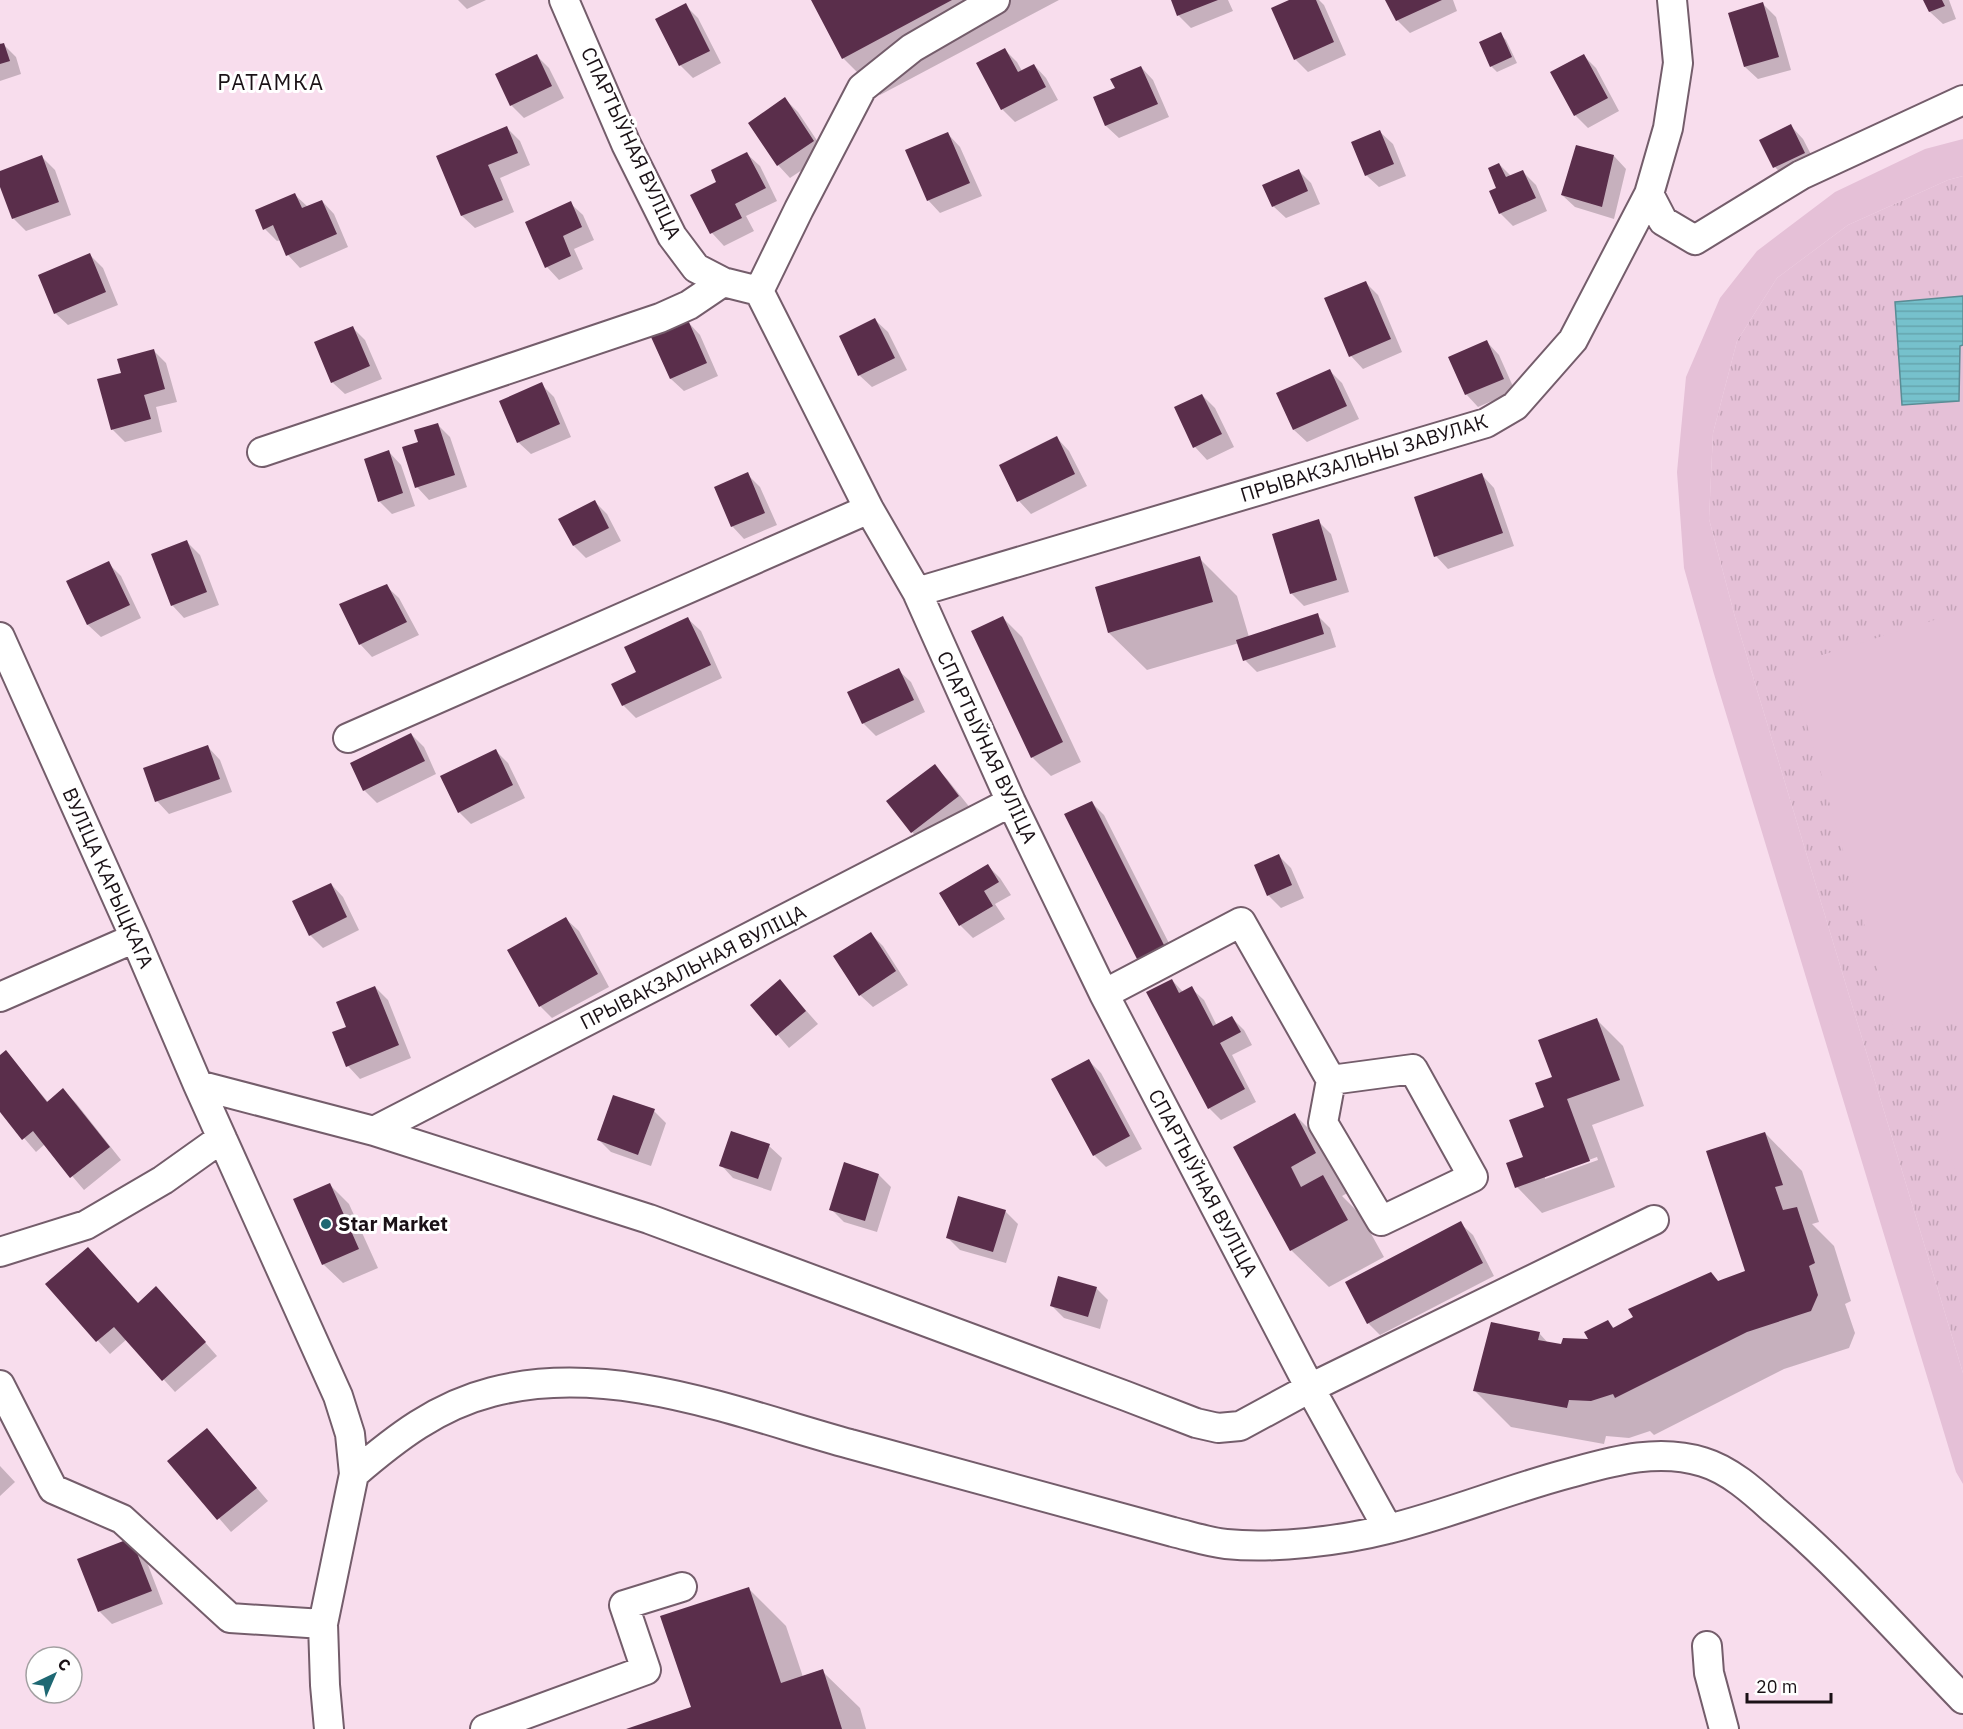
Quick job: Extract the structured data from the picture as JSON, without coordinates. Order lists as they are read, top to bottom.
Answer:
{
  "streets": {
    "street": [
      "СПАРТЫЎНАЯ ВУЛІЦА",
      "ПРЫВАКЗАЛЬНЫ ЗАВУЛАК",
      "ВУЛІЦА КАРЫЦКАГА",
      "ПРЫВАКЗАЛЬНАЯ ВУЛІЦА"
    ]
  },
  "crossings": [
    ["СПАРТЫЎНАЯ ВУЛІЦА", "ПРЫВАКЗАЛЬНЫ ЗАВУЛАК"],
    ["СПАРТЫЎНАЯ ВУЛІЦА", "ПРЫВАКЗАЛЬНАЯ ВУЛІЦА"]
  ],
  "districts": ["РАТАМКА"],
  "places": ["Star Market"],
  "scale_bar": "20 m",
  "north": "top right"
}
